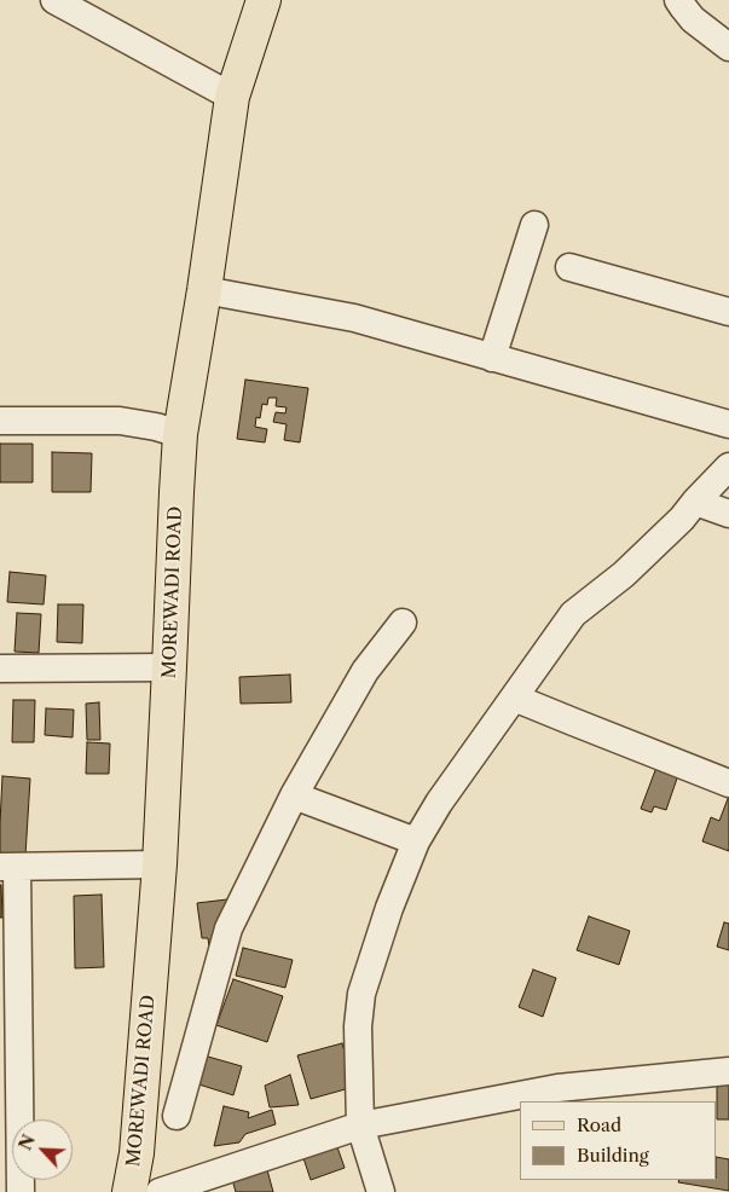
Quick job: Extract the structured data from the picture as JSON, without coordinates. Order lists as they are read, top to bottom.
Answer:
{
  "streets": {
    "main road": ["MOREWADI ROAD"]
  },
  "legend": ["Road", "Building"],
  "north": "top left"
}
